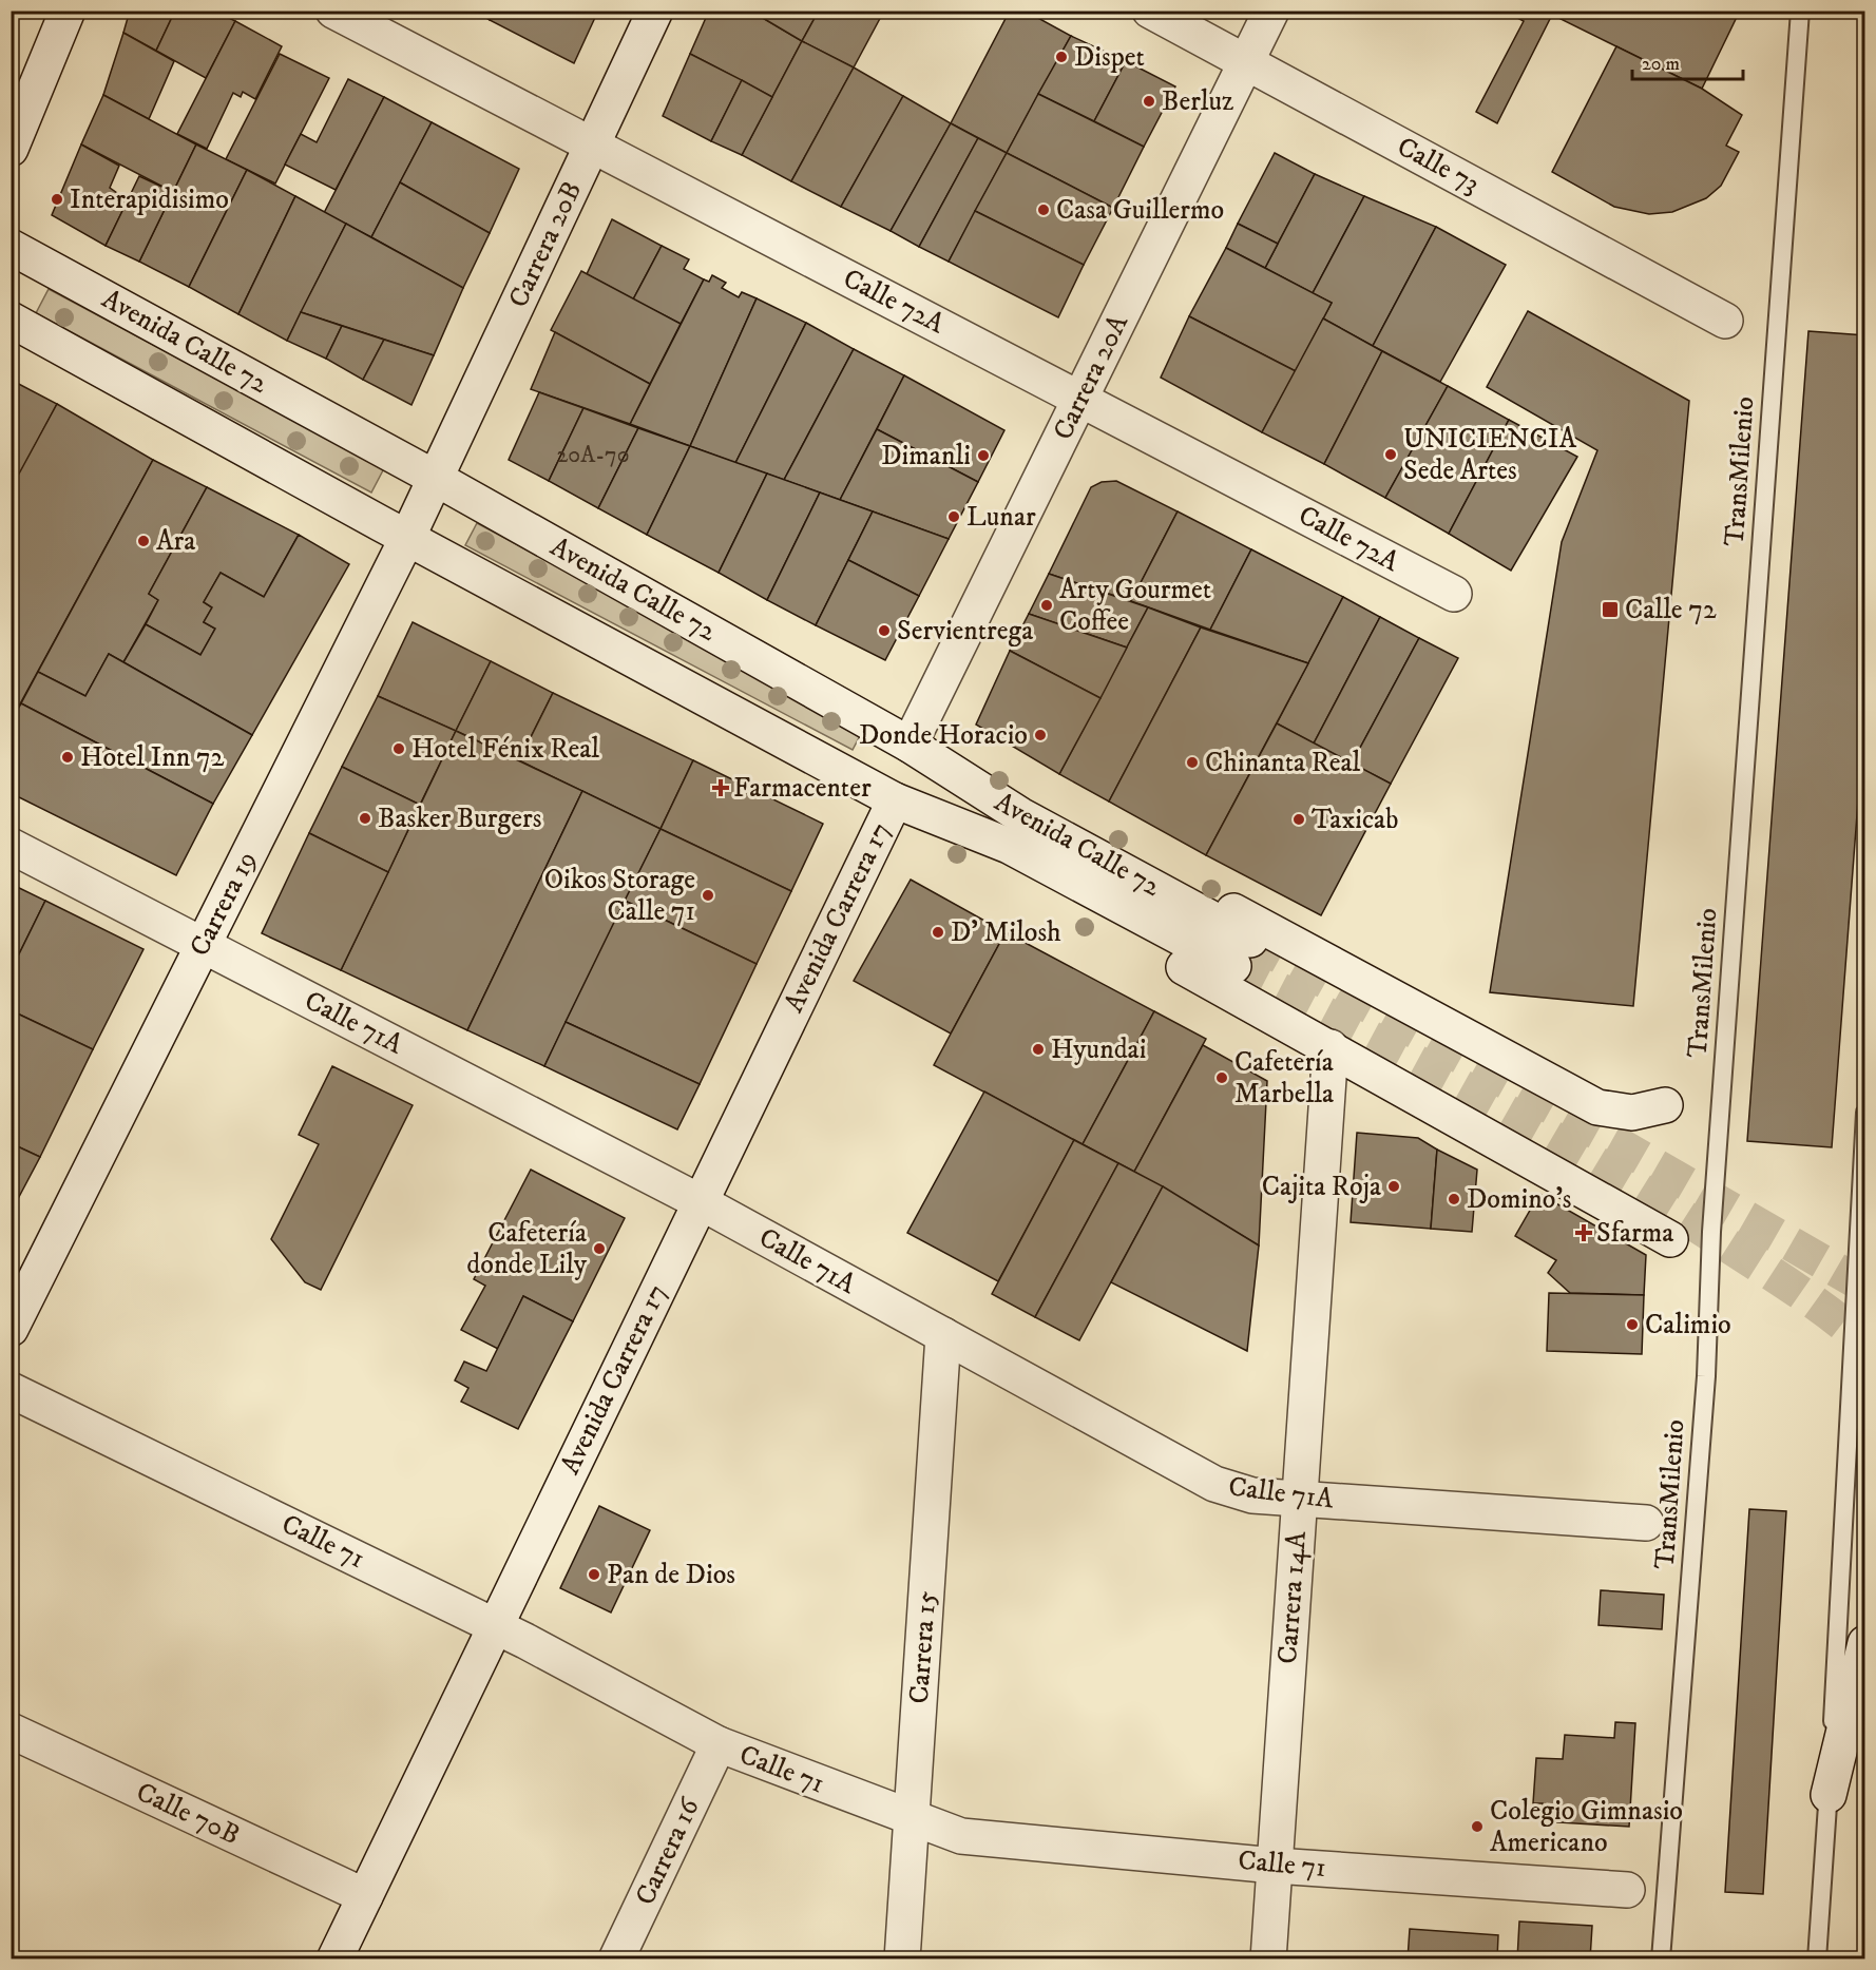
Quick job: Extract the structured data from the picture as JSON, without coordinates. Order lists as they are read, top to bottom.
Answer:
{
  "streets": {
    "street": [
      "Calle 73",
      "Carrera 20B",
      "Calle 72A",
      "Avenida Calle 72",
      "Carrera 20A",
      "Carrera 19",
      "Avenida Carrera 17",
      "Calle 71A",
      "Calle 71",
      "Carrera 14A",
      "Carrera 15",
      "Calle 70B",
      "Carrera 16"
    ],
    "lane": ["TransMilenio"]
  },
  "crossings": [
    ["Calle 73", "Carrera 20A"],
    ["Carrera 20B", "Calle 72A"],
    ["Carrera 20B", "Avenida Calle 72"],
    ["Carrera 20B", "Carrera 19"],
    ["Calle 72A", "Carrera 20A"],
    ["Avenida Calle 72", "Carrera 20A"],
    ["Avenida Calle 72", "Carrera 19"],
    ["Avenida Calle 72", "Avenida Carrera 17"],
    ["Carrera 19", "Calle 71A"],
    ["Avenida Carrera 17", "Calle 71A"],
    ["Avenida Carrera 17", "Calle 71"],
    ["Avenida Carrera 17", "Calle 70B"],
    ["Calle 71A", "Carrera 14A"],
    ["Calle 71A", "Carrera 15"],
    ["Calle 71", "Carrera 14A"],
    ["Calle 71", "Carrera 15"],
    ["Calle 71", "Carrera 16"]
  ],
  "places": {
    "other": [
      "Dispet",
      "Berluz",
      "Interapidisimo",
      "Casa Guillermo",
      "UNICIENCIA Sede Artes",
      "Dimanli",
      "Lunar",
      "Ara",
      "Arty Gourmet Coffee",
      "Servientrega",
      "Donde Horacio",
      "Hotel Fénix Real",
      "Hotel Inn 72",
      "Chinanta Real",
      "Basker Burgers",
      "Taxicab",
      "Oikos Storage Calle 71",
      "D' Milosh",
      "Hyundai",
      "Cafetería Marbella",
      "Cajita Roja",
      "Domino's",
      "Cafetería donde Lily",
      "Calimio",
      "Pan de Dios",
      "Colegio Gimnasio Americano"
    ],
    "transit": ["Calle 72"],
    "health": ["Farmacenter", "Sfarma"]
  },
  "house_numbers": ["20A-70"],
  "scale_bar": "20 m"
}
